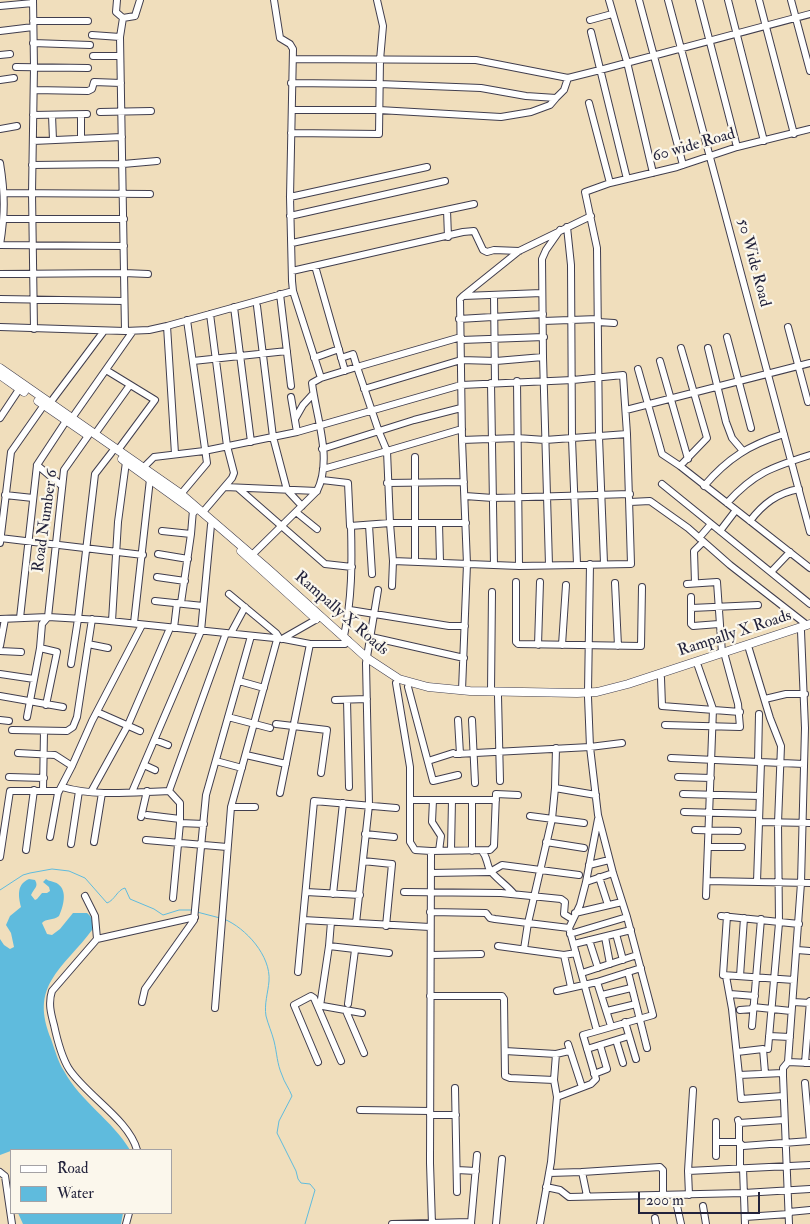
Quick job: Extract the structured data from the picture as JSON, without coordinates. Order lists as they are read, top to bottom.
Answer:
{
  "streets": {
    "main road": ["Rampally X Roads"],
    "street": ["60 wide Road", "50 Wide Road", "Road Number 6"]
  },
  "crossings": [
    ["60 wide Road", "50 Wide Road"]
  ],
  "legend": ["Road", "Water"],
  "scale_bar": "200 m"
}
